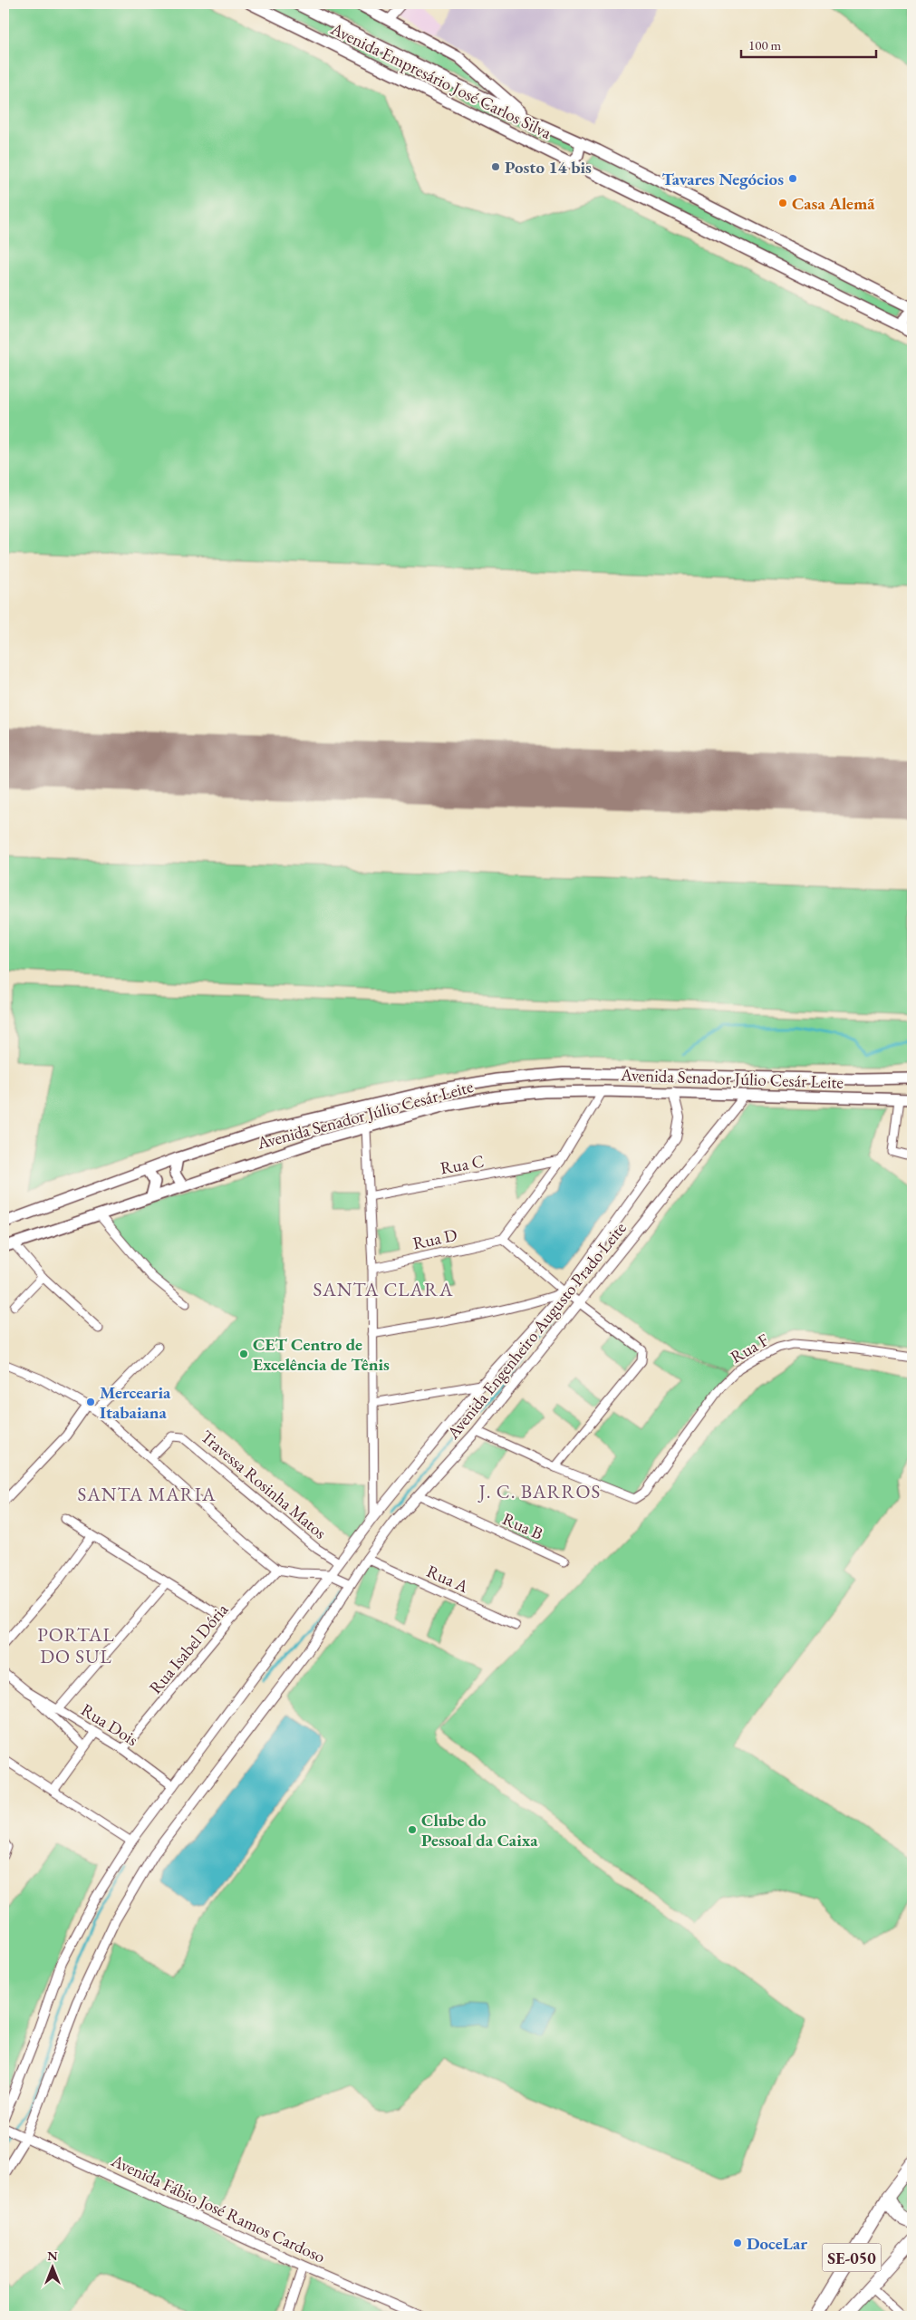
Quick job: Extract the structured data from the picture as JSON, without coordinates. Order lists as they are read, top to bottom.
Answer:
{
  "streets": {
    "main road": ["Avenida Empresário José Carlos Silva", "Avenida Senador Júlio Cesár Leite", "SE-050"],
    "street": [
      "Rua C",
      "Rua D",
      "Avenida Engenheiro Augusto Prado Leite",
      "Rua F",
      "Travessa Rosinha Matos",
      "Rua B",
      "Rua A",
      "Rua Isabel Dória",
      "Rua Dois",
      "Avenida Fábio José Ramos Cardoso"
    ]
  },
  "crossings": [
    ["Avenida Senador Júlio Cesár Leite", "Avenida Engenheiro Augusto Prado Leite"],
    ["Avenida Engenheiro Augusto Prado Leite", "Travessa Rosinha Matos"],
    ["Avenida Engenheiro Augusto Prado Leite", "Rua B"],
    ["Avenida Engenheiro Augusto Prado Leite", "Rua A"],
    ["Avenida Engenheiro Augusto Prado Leite", "Rua Dois"],
    ["Avenida Engenheiro Augusto Prado Leite", "Avenida Fábio José Ramos Cardoso"],
    ["Rua Isabel Dória", "Rua Dois"]
  ],
  "districts": [
    "SANTA CLARA",
    "J. C. BARROS",
    "SANTA MARIA",
    "PORTAL DO SUL"
  ],
  "places": [
    "Posto 14 bis",
    "Tavares Negócios",
    "Casa Alemã",
    "CET Centro de Excelência de Tênis",
    "Mercearia Itabaiana",
    "Clube do Pessoal da Caixa",
    "DoceLar"
  ],
  "scale_bar": "100 m",
  "north": "top"
}
